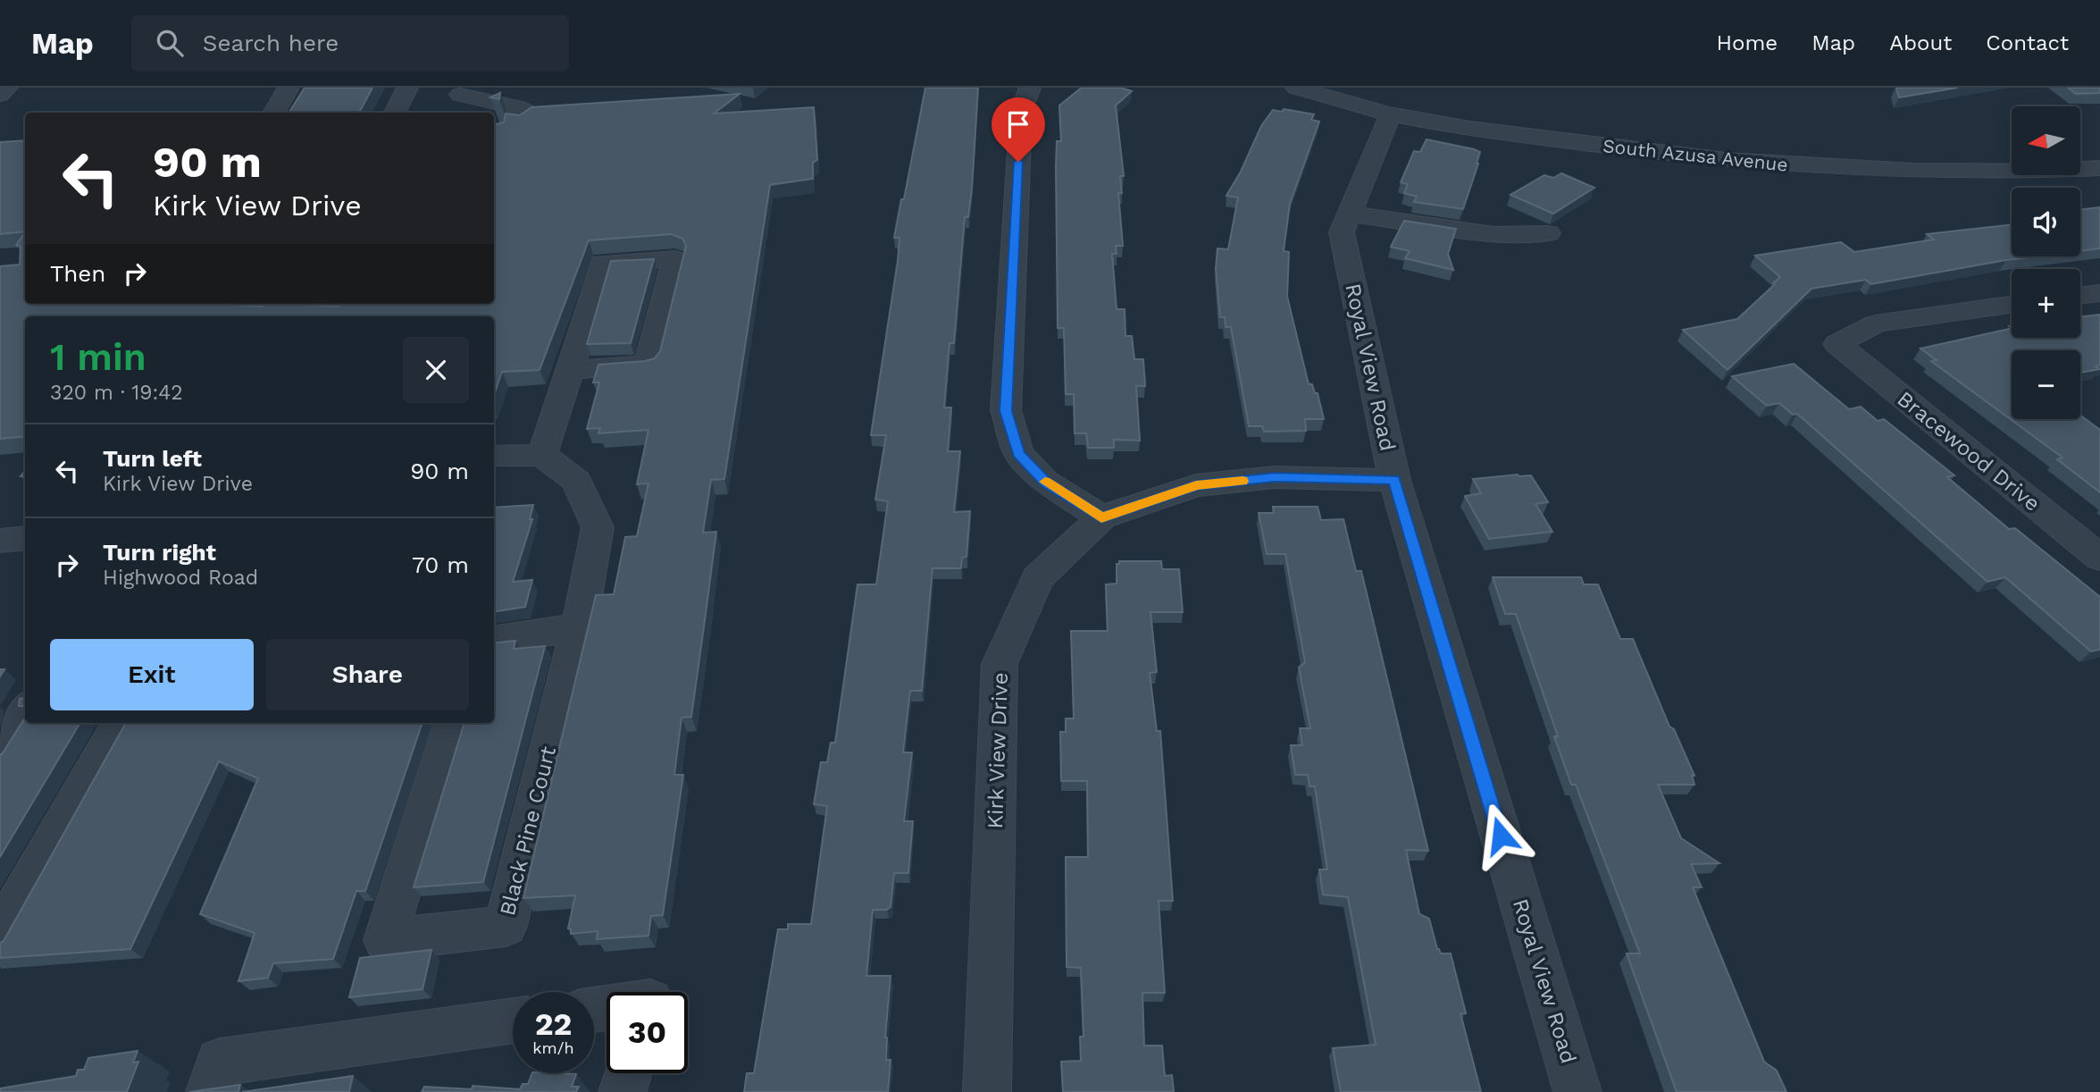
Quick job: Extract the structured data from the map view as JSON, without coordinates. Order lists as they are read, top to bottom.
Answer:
{
  "streets": {
    "street": [
      "South Azusa Avenue",
      "Royal View Road",
      "Bracewood Drive",
      "Kirk View Drive",
      "Black Pine Court"
    ]
  },
  "crossings": [
    ["South Azusa Avenue", "Royal View Road"],
    ["Royal View Road", "Kirk View Drive"]
  ],
  "north": "left",
  "page": {
    "header": "Map",
    "search": "Search here",
    "nav": [
      "Home",
      "Map",
      "About",
      "Contact"
    ],
    "map_buttons": ["+", "−"],
    "turn": ["90 m", "Kirk View Drive"],
    "then": "Then",
    "heading": ["1 min", "320 m · 19:42"],
    "list": [
      {
        "name": "Turn left",
        "note": "Kirk View Drive",
        "value": "90 m"
      },
      {
        "name": "Turn right",
        "note": "Highwood Road",
        "value": "70 m"
      }
    ],
    "buttons": ["Exit", "Share"],
    "speed": "22 km/h",
    "limit": "30"
  }
}
